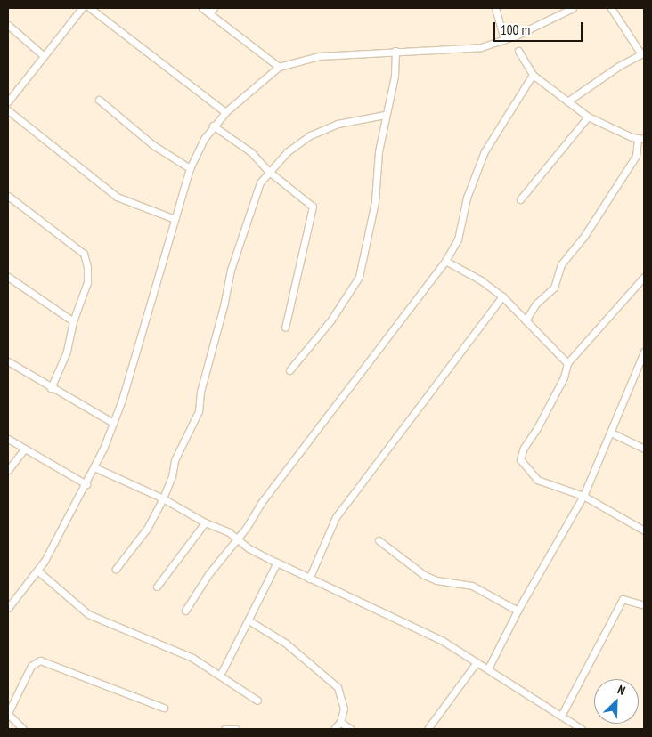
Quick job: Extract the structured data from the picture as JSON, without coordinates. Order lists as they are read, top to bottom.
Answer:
{
  "scale_bar": "100 m",
  "north": "top right"
}
